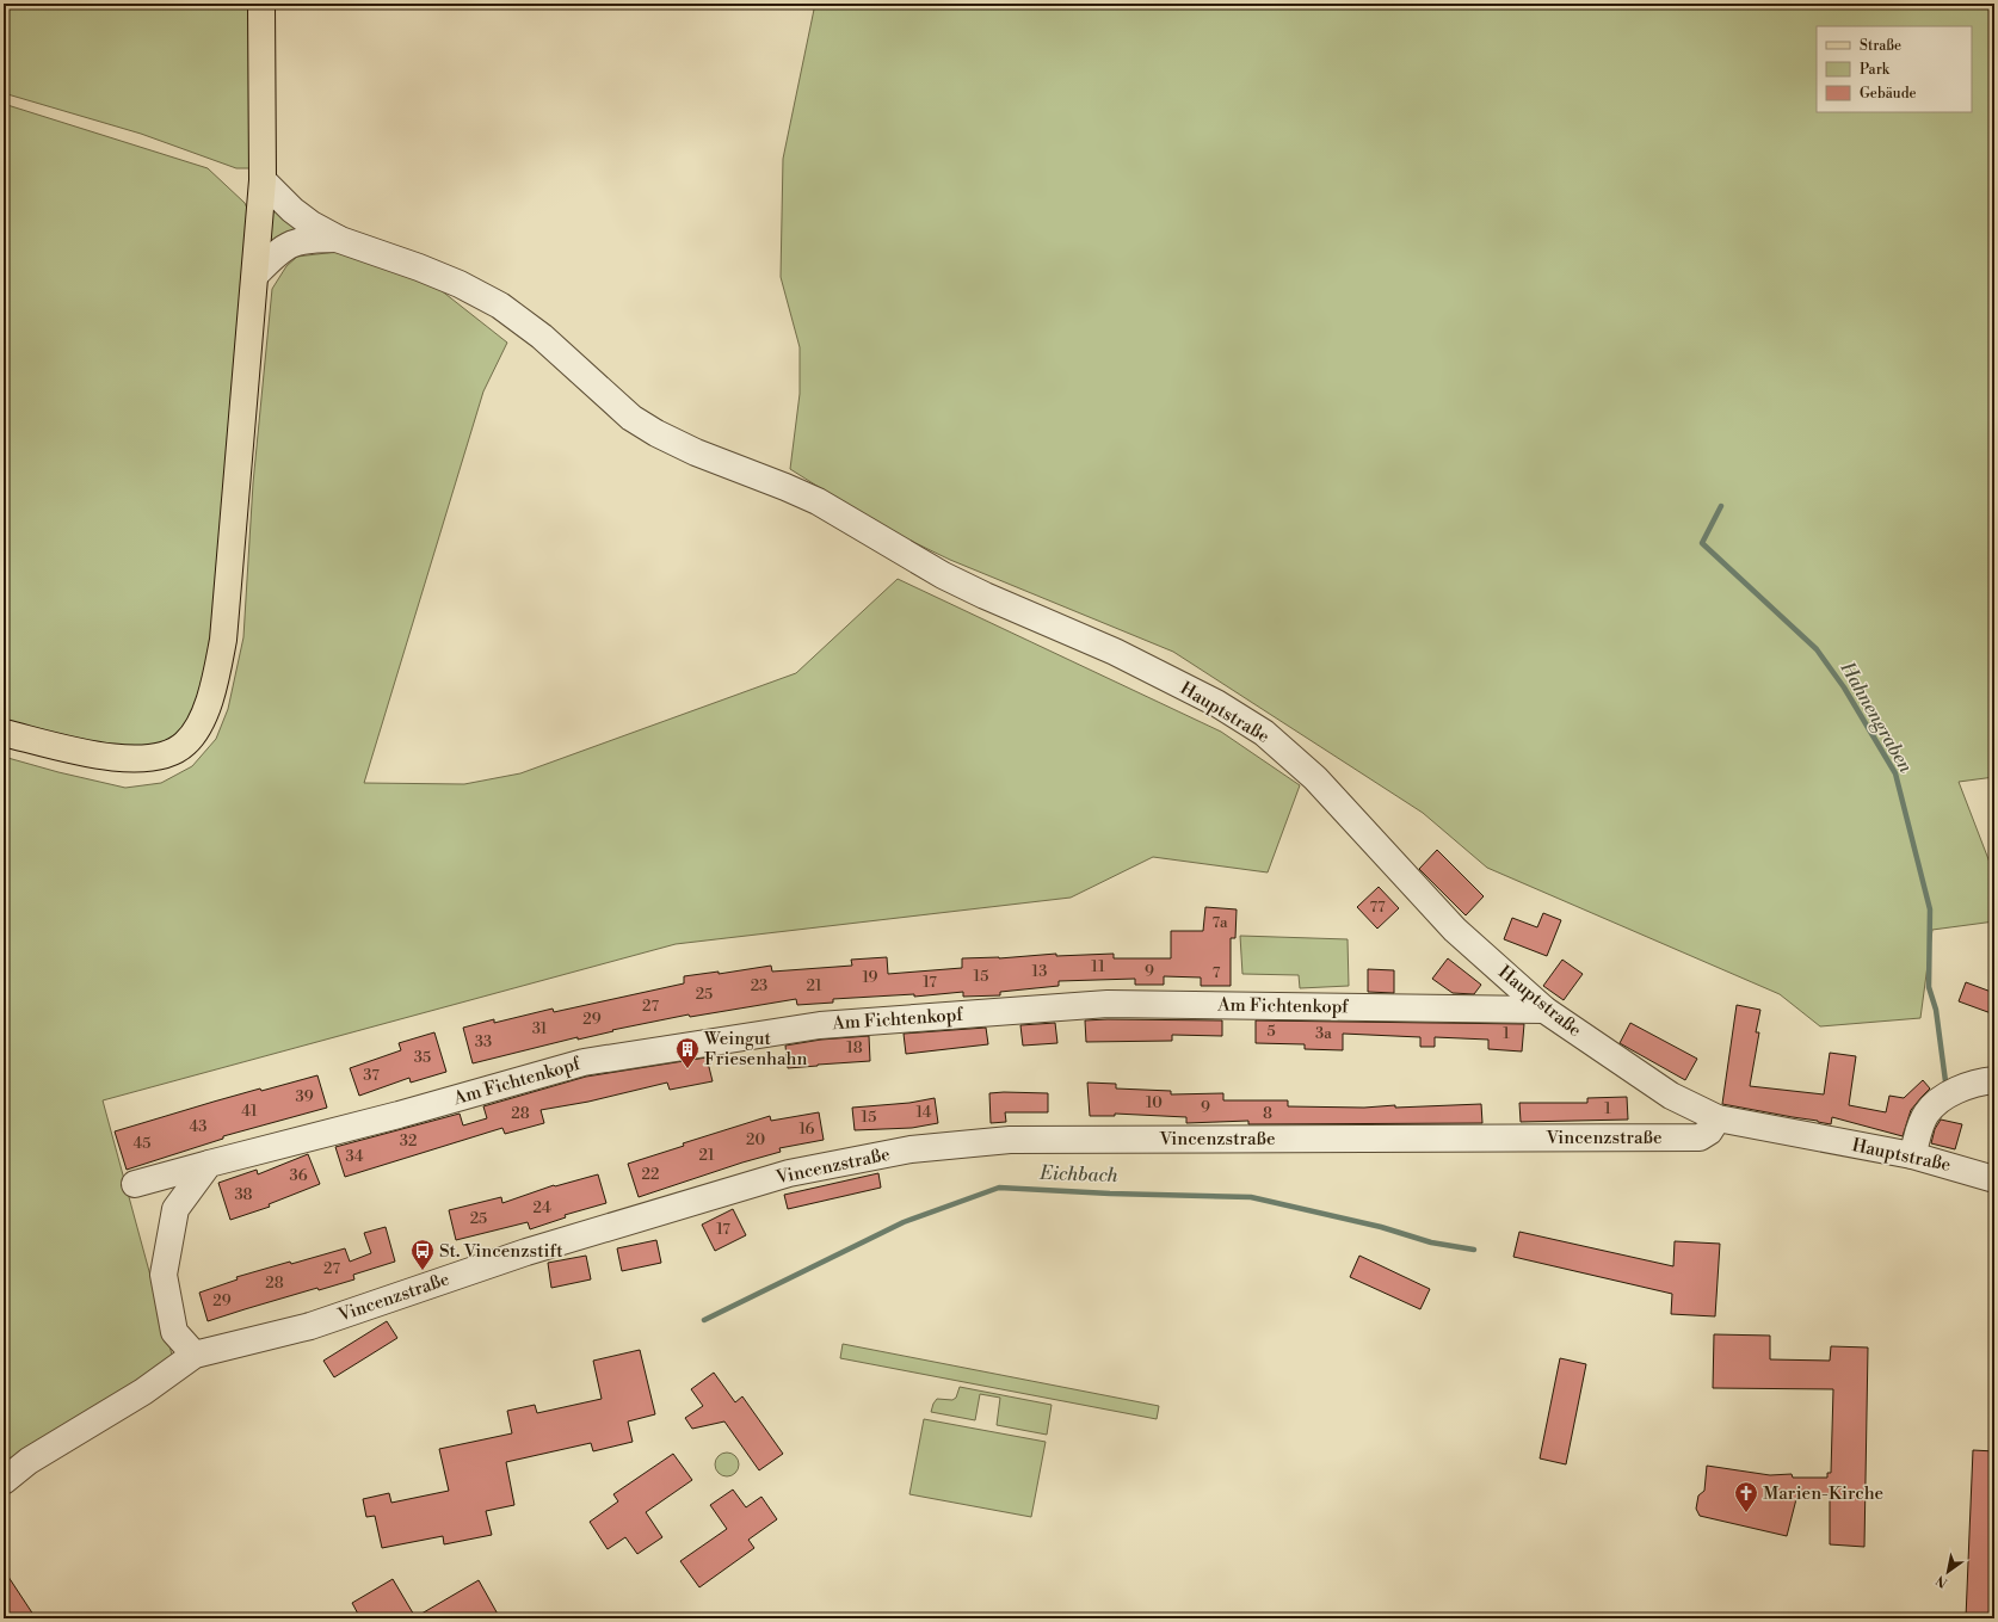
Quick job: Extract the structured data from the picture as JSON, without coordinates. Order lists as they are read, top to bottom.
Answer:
{
  "streets": {
    "street": ["Hauptstraße", "Am Fichtenkopf", "Vincenzstraße"]
  },
  "crossings": [
    ["Hauptstraße", "Am Fichtenkopf"],
    ["Hauptstraße", "Vincenzstraße"]
  ],
  "water": ["Hahnengraben", "Eichbach"],
  "places": {
    "building": ["Weingut Friesenhahn"],
    "bus stop": ["St. Vincenzstift"],
    "church": ["Marien-Kirche"]
  },
  "house_numbers": [
    "77",
    "7a",
    "11",
    "13",
    "9",
    "7",
    "15",
    "19",
    "17",
    "23",
    "21",
    "25",
    "27",
    "29",
    "31",
    "5",
    "3a",
    "1",
    "33",
    "18",
    "35",
    "37",
    "39",
    "10",
    "9",
    "1",
    "41",
    "14",
    "28",
    "8",
    "15",
    "43",
    "16",
    "20",
    "32",
    "45",
    "21",
    "34",
    "22",
    "36",
    "38",
    "24",
    "25",
    "17",
    "27",
    "28",
    "29"
  ],
  "legend": ["Straße", "Park", "Gebäude"],
  "north": "bottom left"
}
